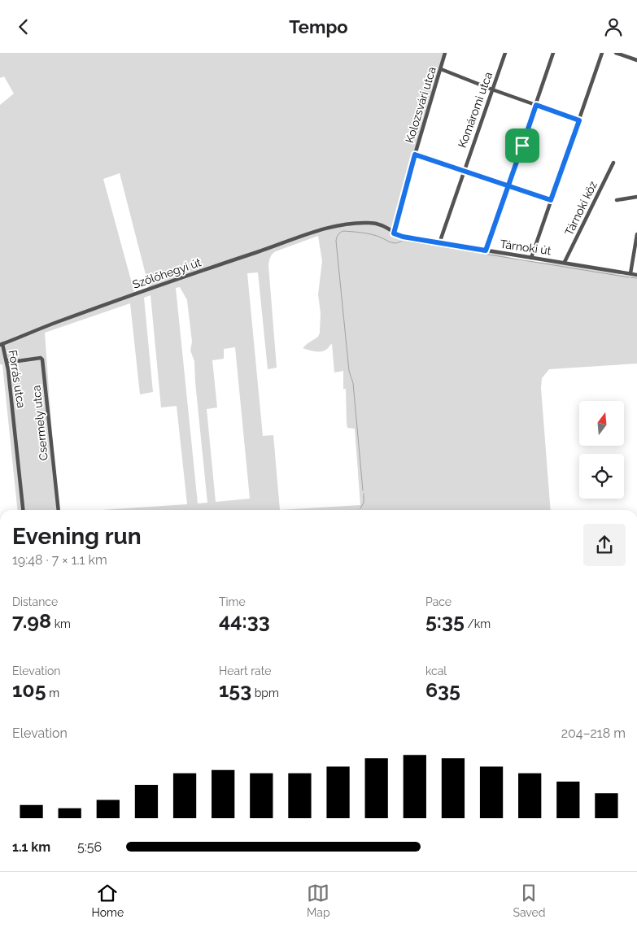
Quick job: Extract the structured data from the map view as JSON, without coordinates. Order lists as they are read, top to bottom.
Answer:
{
  "streets": {
    "street": [
      "Kolozsvári utca",
      "Komáromi utca",
      "Tárnoki köz",
      "Tárnoki út",
      "Szőlőhegyi út",
      "Forrás utca",
      "Csermely utca"
    ]
  },
  "crossings": [
    ["Kolozsvári utca", "Tárnoki út"],
    ["Komáromi utca", "Tárnoki út"],
    ["Tárnoki köz", "Tárnoki út"],
    ["Tárnoki út", "Szőlőhegyi út"],
    ["Szőlőhegyi út", "Forrás utca"],
    ["Forrás utca", "Csermely utca"]
  ],
  "north": "top",
  "page": {
    "header": "Tempo",
    "heading": ["Evening run", "19:48 · 7 × 1.1 km"],
    "stats": [
      ["Distance", "7.98 km"],
      ["Time", "44:33"],
      ["Pace", "5:35 /km"],
      ["Elevation", "105 m"],
      ["Heart rate", "153 bpm"],
      ["kcal", "635"]
    ],
    "chart": ["Elevation", "204–218 m"],
    "list": [
      {
        "name": "1.1 km",
        "note": "5:56"
      }
    ],
    "tabs": ["Home", "Map", "Saved"]
  }
}
